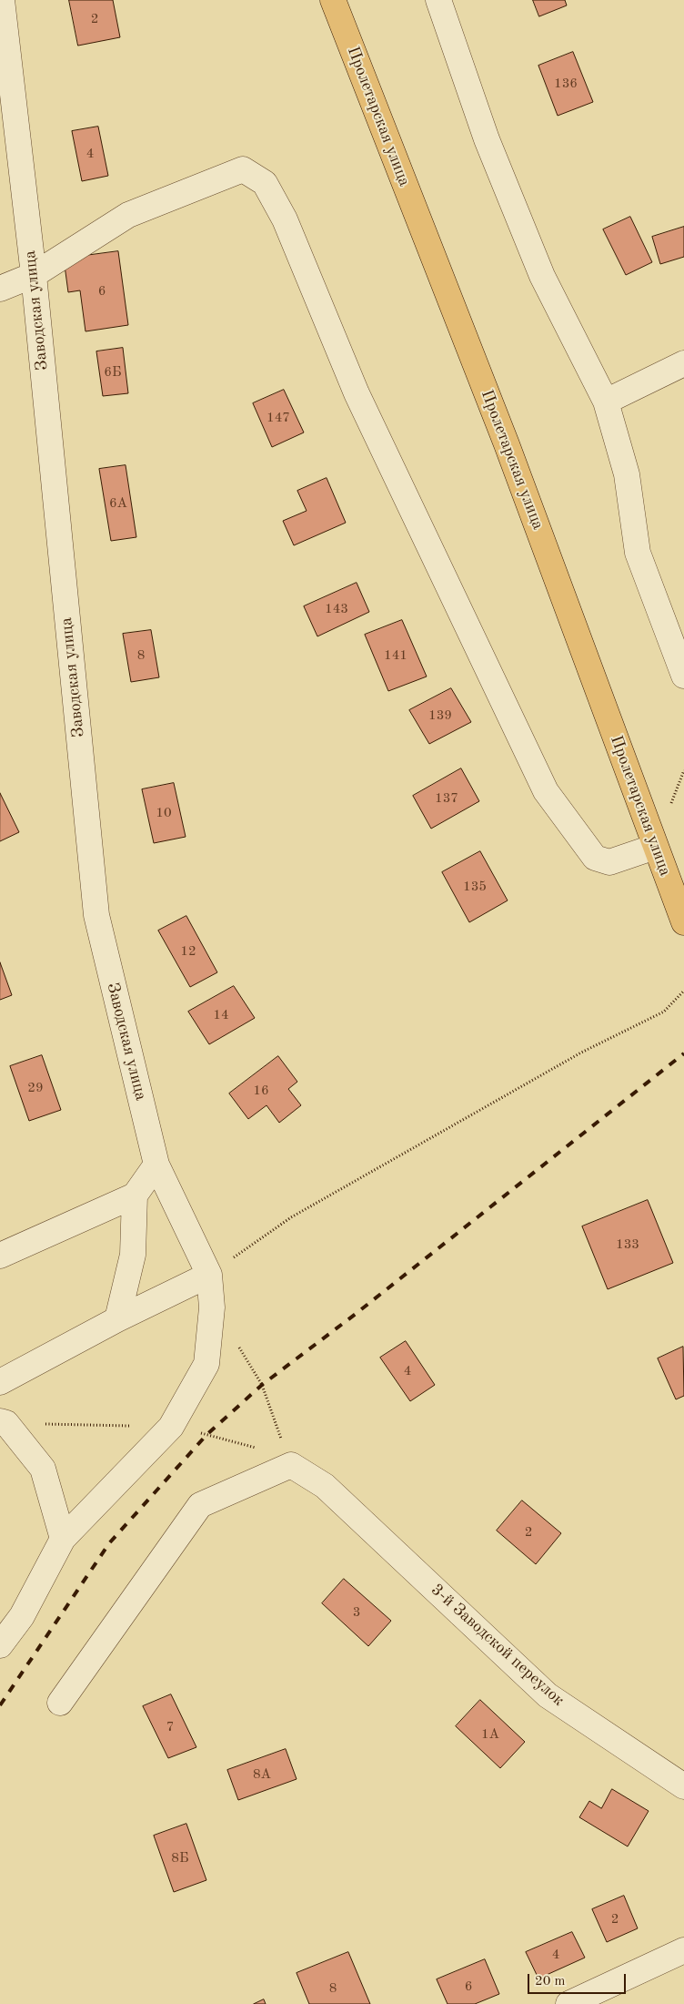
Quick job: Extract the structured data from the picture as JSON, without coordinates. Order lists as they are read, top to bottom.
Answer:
{
  "streets": {
    "main road": ["Пролетарская улица"],
    "street": ["Заводская улица", "3-й Заводской переулок"]
  },
  "house_numbers": [
    "2",
    "136",
    "4",
    "6",
    "6Б",
    "147",
    "6А",
    "143",
    "8",
    "141",
    "139",
    "137",
    "10",
    "135",
    "12",
    "14",
    "29",
    "16",
    "133",
    "4",
    "2",
    "3",
    "7",
    "1А",
    "8А",
    "8Б",
    "2",
    "4",
    "6",
    "8"
  ],
  "scale_bar": "20 m"
}
